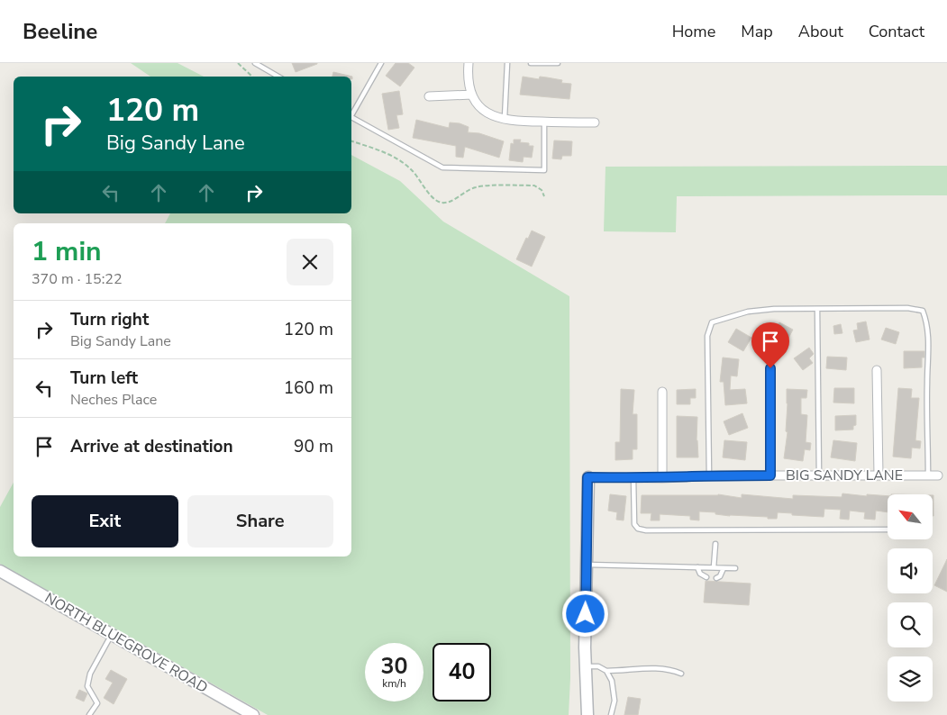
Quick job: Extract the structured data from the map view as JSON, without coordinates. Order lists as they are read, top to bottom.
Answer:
{
  "streets": {
    "street": ["BIG SANDY LANE", "NORTH BLUEGROVE ROAD"]
  },
  "north": "top left",
  "page": {
    "header": "Beeline",
    "nav": [
      "Home",
      "Map",
      "About",
      "Contact"
    ],
    "turn": ["120 m", "Big Sandy Lane"],
    "heading": ["1 min", "370 m · 15:22"],
    "list": [
      {
        "name": "Turn right",
        "note": "Big Sandy Lane",
        "value": "120 m"
      },
      {
        "name": "Turn left",
        "note": "Neches Place",
        "value": "160 m"
      },
      {
        "name": "Arrive at destination",
        "value": "90 m"
      }
    ],
    "buttons": ["Exit", "Share"],
    "speed": "30 km/h",
    "limit": "40"
  }
}
